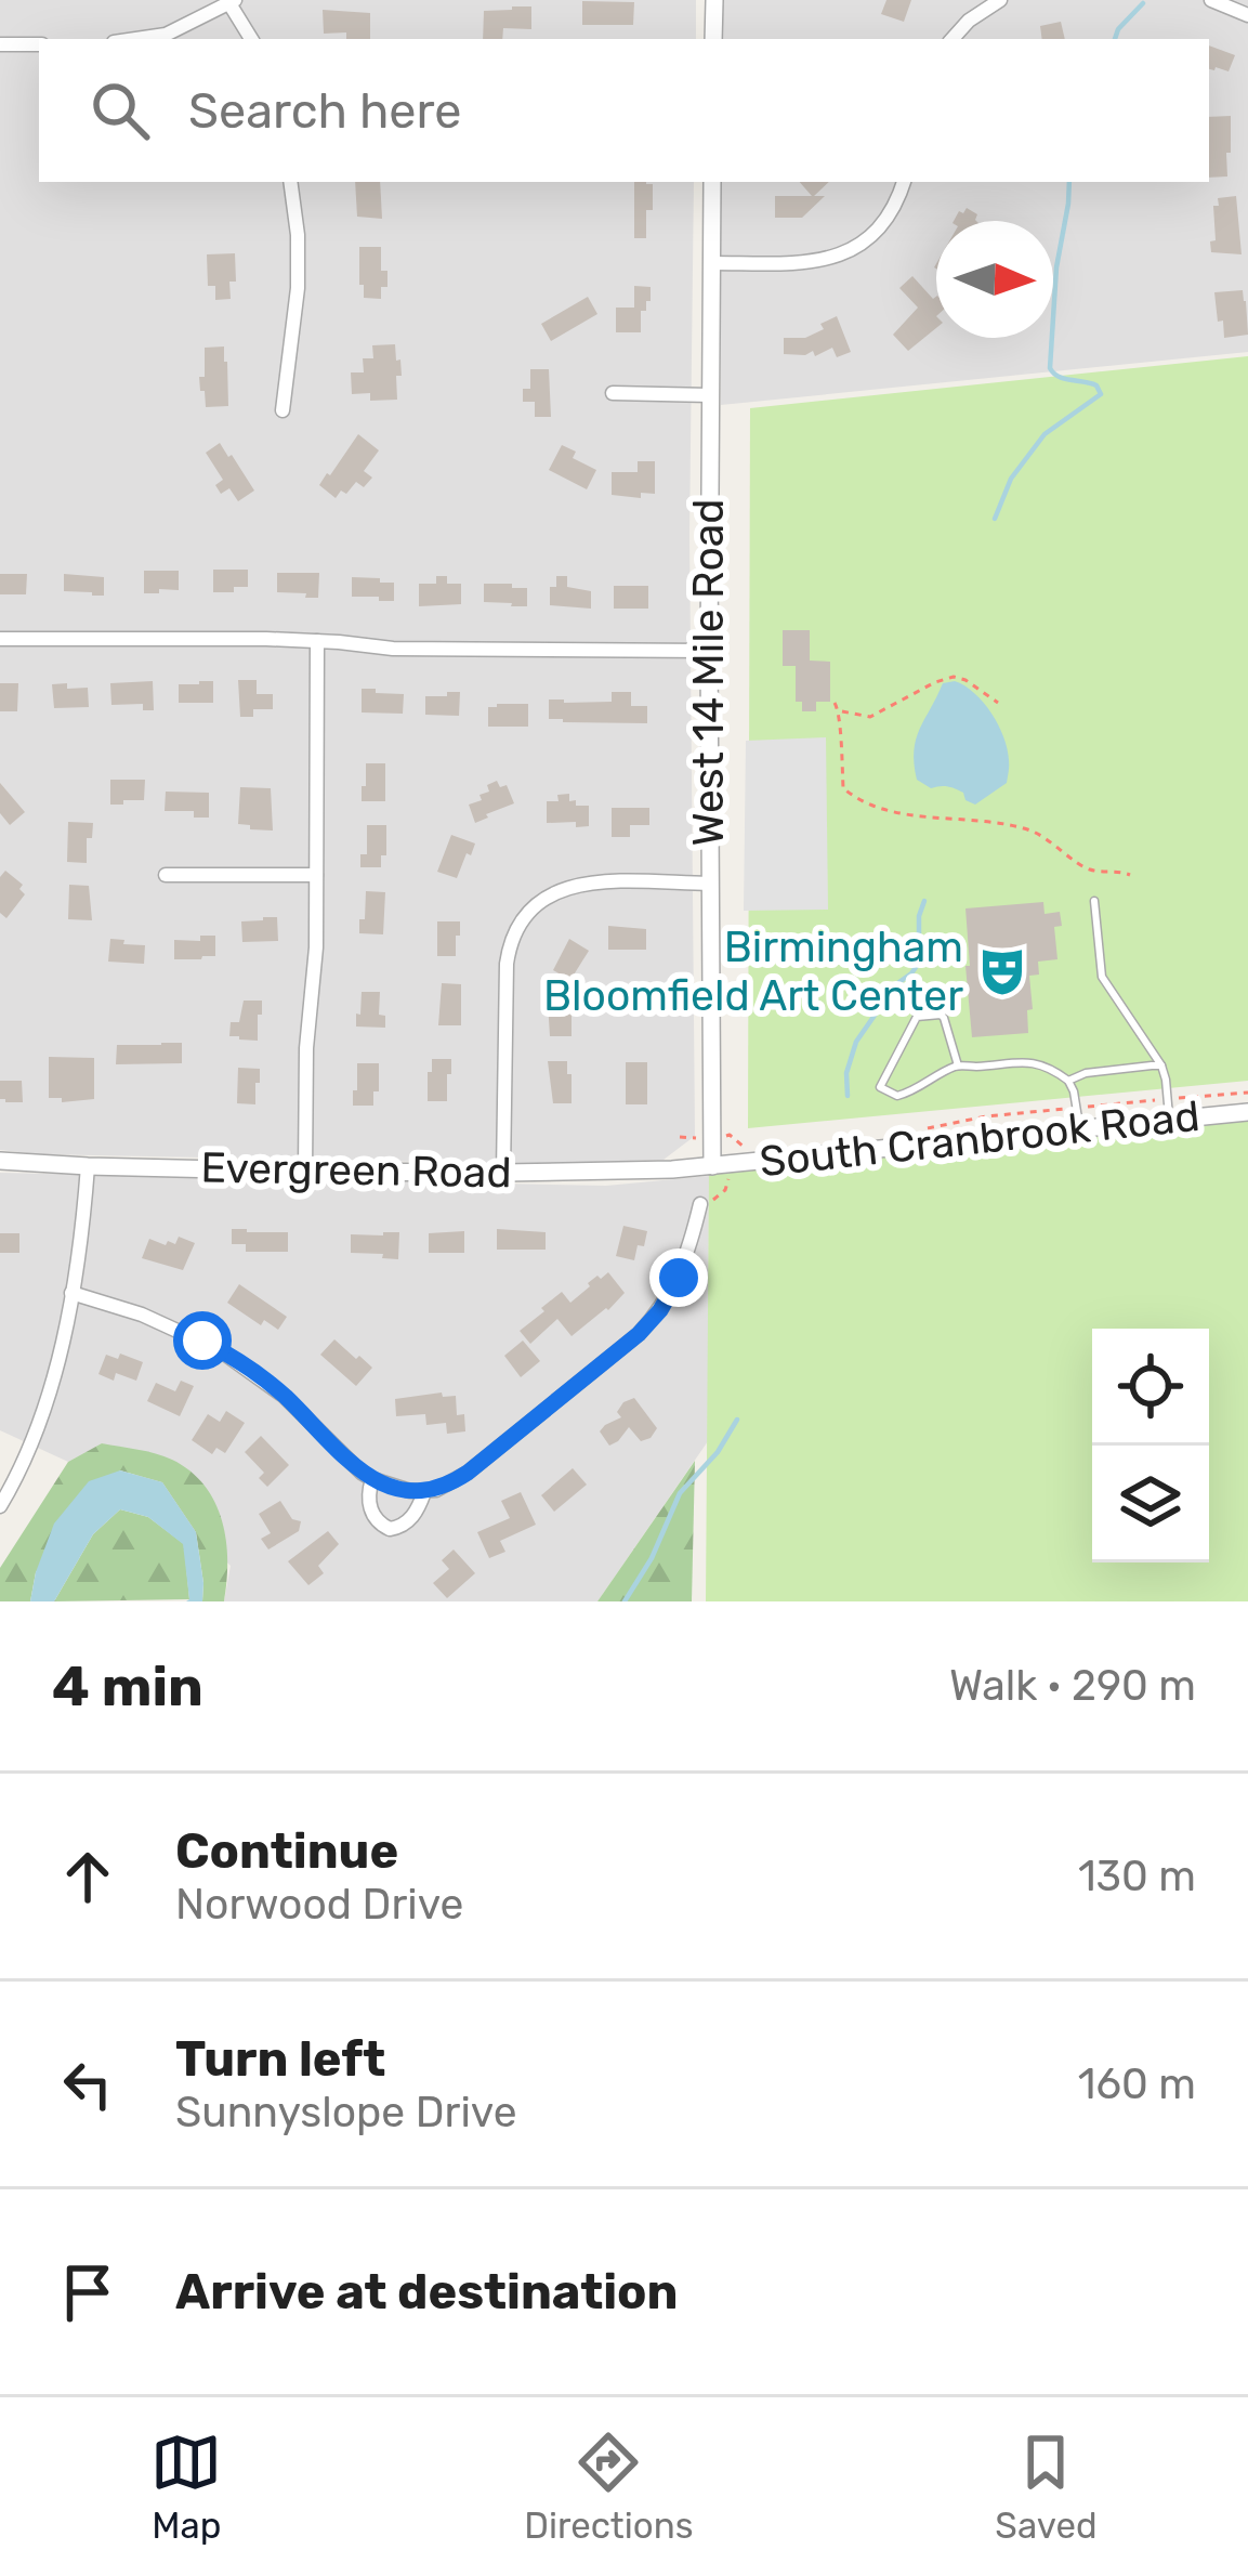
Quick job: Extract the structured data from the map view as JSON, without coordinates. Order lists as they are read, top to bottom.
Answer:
{
  "streets": {
    "street": ["West 14 Mile Road", "South Cranbrook Road", "Evergreen Road"]
  },
  "crossings": [
    ["West 14 Mile Road", "South Cranbrook Road"],
    ["West 14 Mile Road", "Evergreen Road"],
    ["South Cranbrook Road", "Evergreen Road"]
  ],
  "places": {
    "theatre": ["Birmingham Bloomfield Art Center"]
  },
  "north": "right",
  "page": {
    "search": "Search here",
    "heading": ["4 min", "Walk · 290 m"],
    "list": [
      ["Continue", "Norwood Drive", "130 m"],
      ["Turn left", "Sunnyslope Drive", "160 m"],
      "Arrive at destination"
    ],
    "nav": ["Map", "Directions", "Saved"]
  }
}
